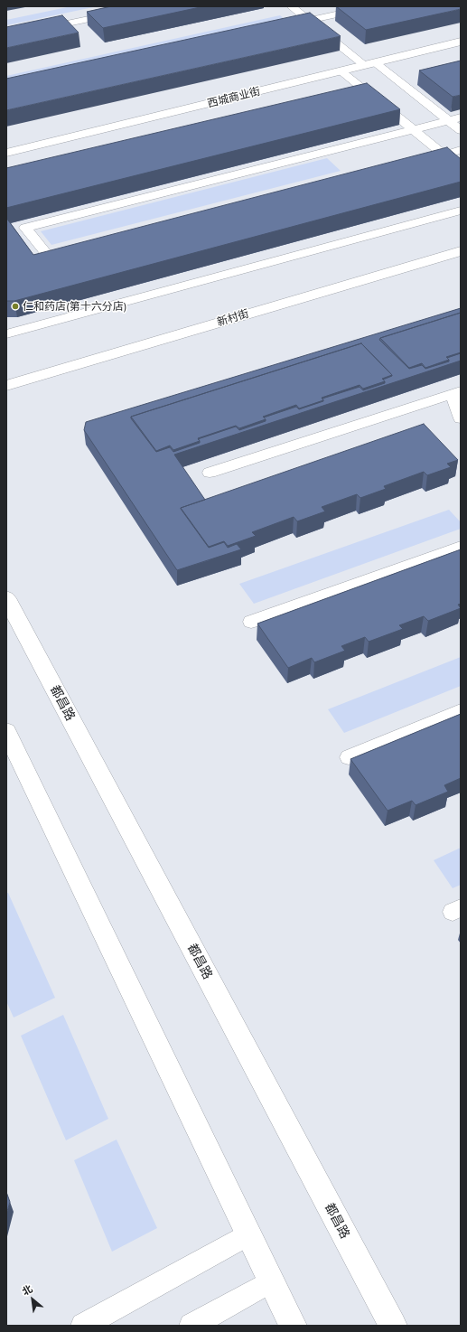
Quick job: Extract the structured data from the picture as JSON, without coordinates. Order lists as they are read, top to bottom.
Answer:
{
  "streets": {
    "street": ["西城商业街", "新村街", "都昌路"]
  },
  "places": ["仁和药店(第十六分店)"],
  "north": "top left"
}
